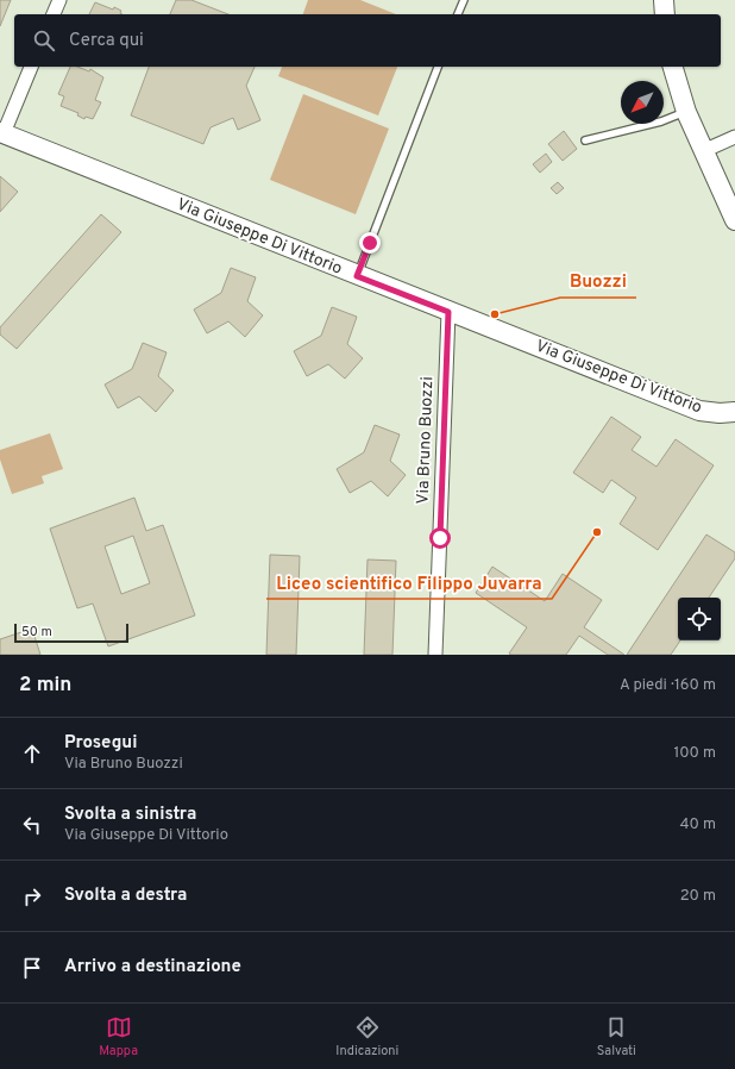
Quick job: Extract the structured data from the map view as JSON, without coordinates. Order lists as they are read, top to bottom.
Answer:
{
  "streets": {
    "street": ["Via Giuseppe Di Vittorio", "Via Bruno Buozzi"]
  },
  "crossings": [
    ["Via Giuseppe Di Vittorio", "Via Bruno Buozzi"]
  ],
  "places": ["Buozzi", "Liceo scientifico Filippo Juvarra"],
  "scale_bar": "50 m",
  "north": "bottom left",
  "page": {
    "search": "Cerca qui",
    "scale": "50 m",
    "heading": ["2 min", "A piedi · 160 m"],
    "list": [
      ["Prosegui", "Via Bruno Buozzi", "100 m"],
      ["Svolta a sinistra", "Via Giuseppe Di Vittorio", "40 m"],
      ["Svolta a destra", "20 m"],
      "Arrivo a destinazione"
    ],
    "nav": ["Mappa", "Indicazioni", "Salvati"]
  }
}
